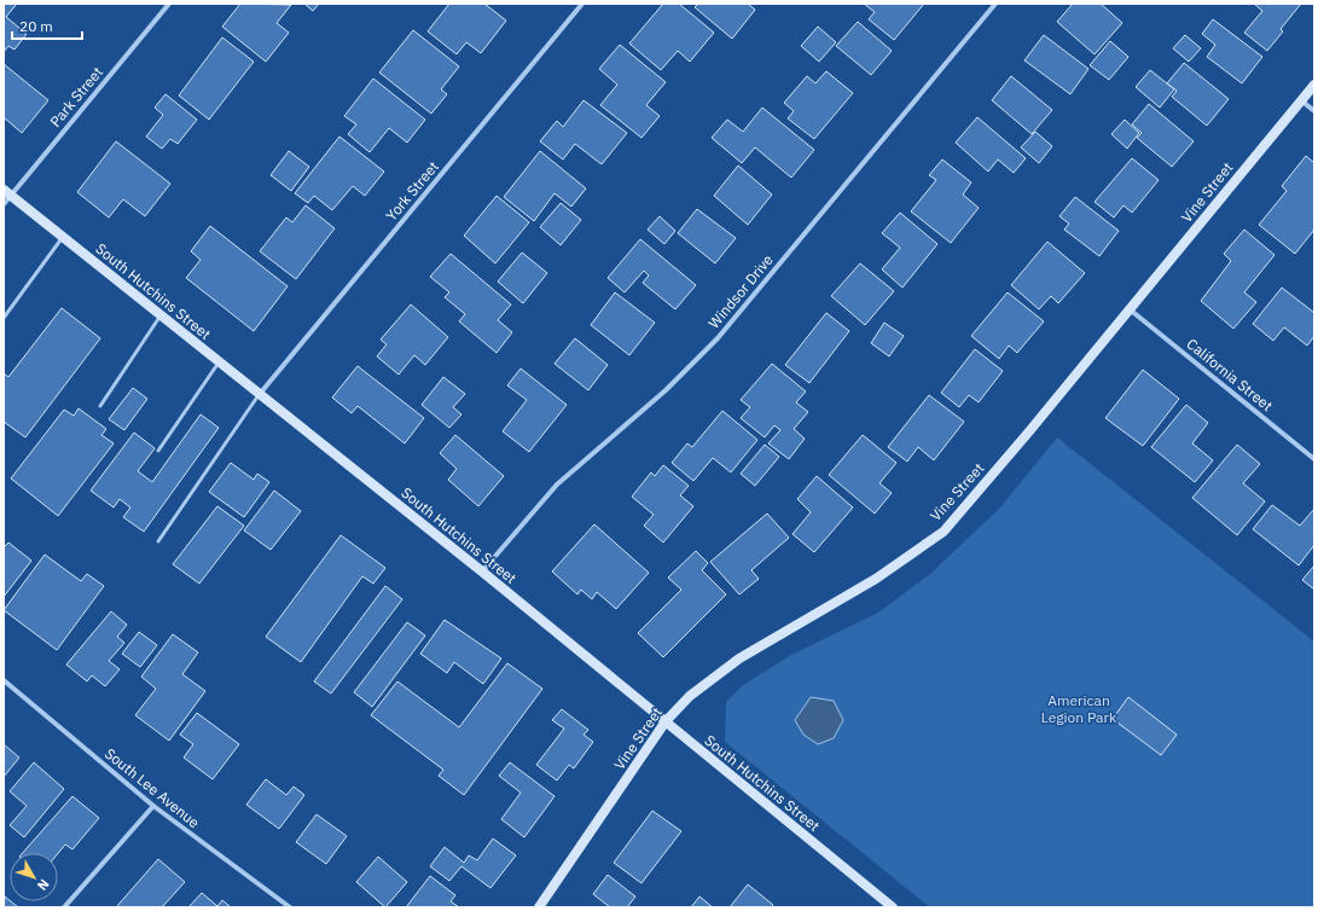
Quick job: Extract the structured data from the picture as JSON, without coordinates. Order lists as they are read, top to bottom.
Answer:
{
  "streets": {
    "street": [
      "Park Street",
      "York Street",
      "Vine Street",
      "South Hutchins Street",
      "Windsor Drive",
      "California Street",
      "South Lee Avenue"
    ]
  },
  "crossings": [
    ["Park Street", "South Hutchins Street"],
    ["York Street", "South Hutchins Street"],
    ["Vine Street", "South Hutchins Street"],
    ["Vine Street", "California Street"],
    ["South Hutchins Street", "Windsor Drive"]
  ],
  "parks": ["American Legion Park"],
  "scale_bar": "20 m",
  "north": "bottom right"
}
